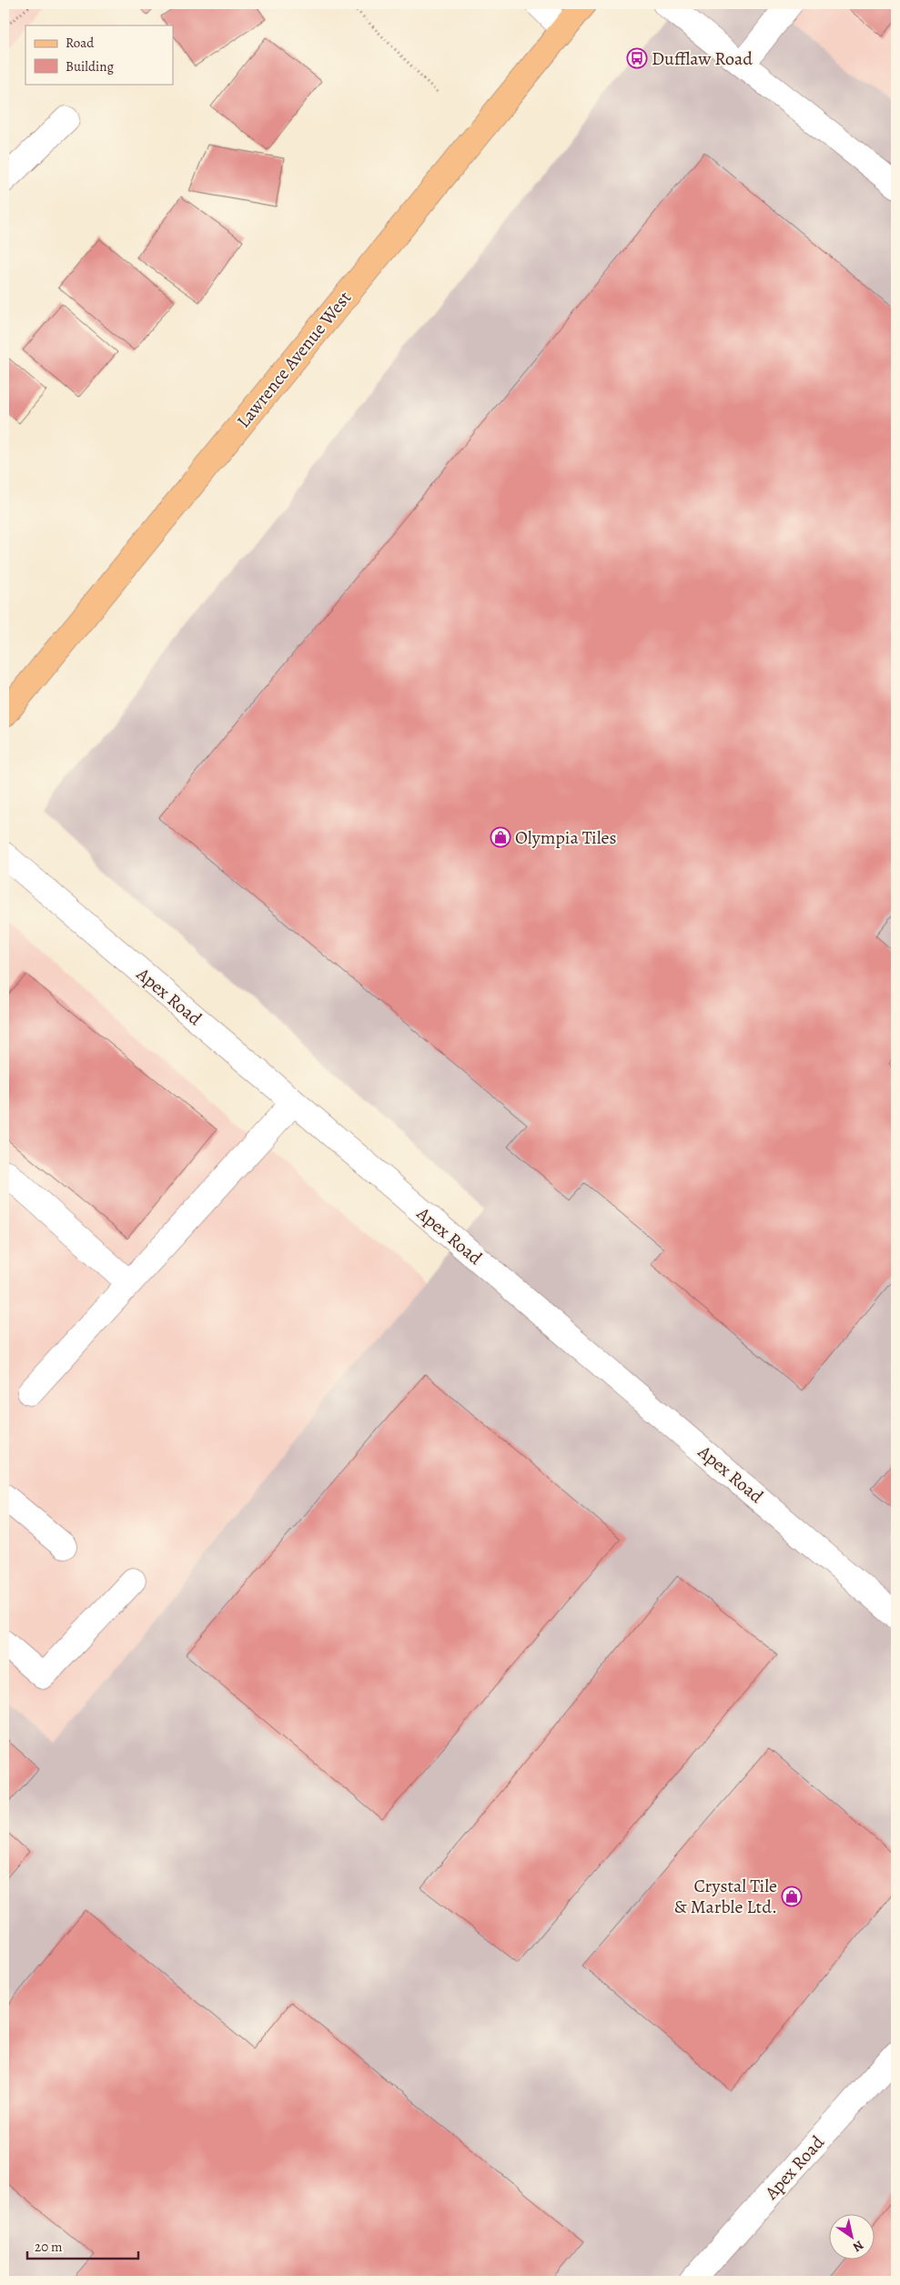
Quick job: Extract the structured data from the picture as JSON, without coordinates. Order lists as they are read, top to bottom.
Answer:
{
  "streets": {
    "main road": ["Lawrence Avenue West"],
    "street": ["Apex Road"]
  },
  "places": {
    "bus stop": ["Dufflaw Road"],
    "shop": ["Olympia Tiles", "Crystal Tile & Marble Ltd."]
  },
  "legend": ["Road", "Building"],
  "scale_bar": "20 m",
  "north": "bottom right"
}
